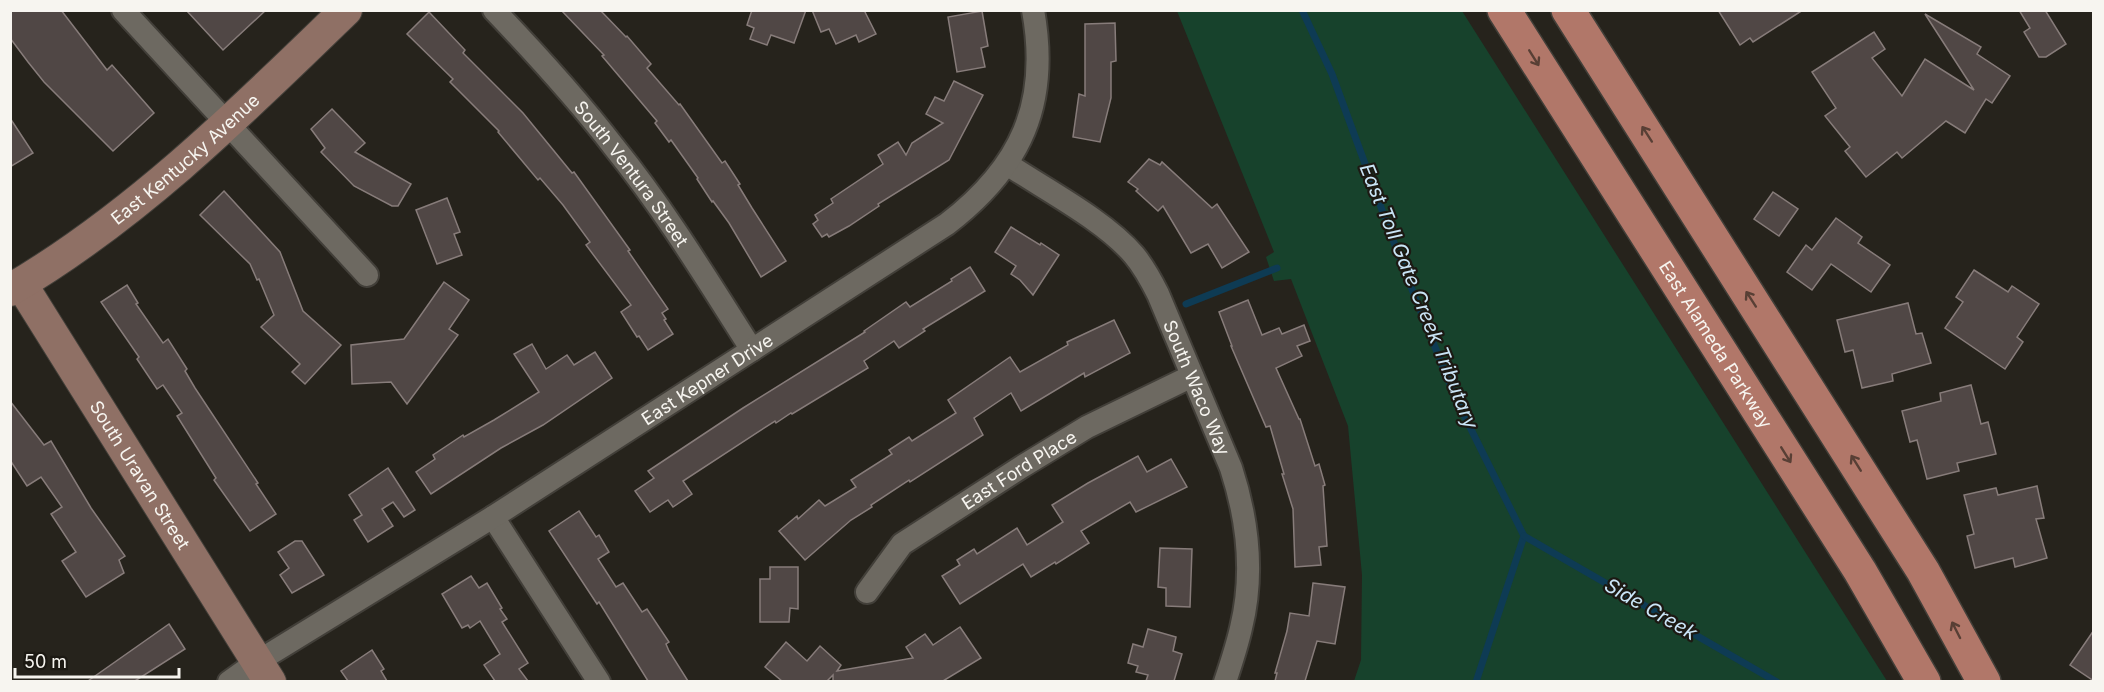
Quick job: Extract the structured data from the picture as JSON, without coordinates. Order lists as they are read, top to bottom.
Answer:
{
  "streets": {
    "main road": ["East Alameda Parkway"],
    "street": [
      "East Kentucky Avenue",
      "South Ventura Street",
      "East Kepner Drive",
      "South Waco Way",
      "East Ford Place",
      "South Uravan Street"
    ]
  },
  "crossings": [
    ["East Kentucky Avenue", "South Uravan Street"],
    ["South Ventura Street", "East Kepner Drive"],
    ["East Kepner Drive", "South Waco Way"],
    ["East Kepner Drive", "South Uravan Street"],
    ["South Waco Way", "East Ford Place"]
  ],
  "water": ["East Toll Gate Creek Tributary", "Side Creek"],
  "scale_bar": "50 m"
}
